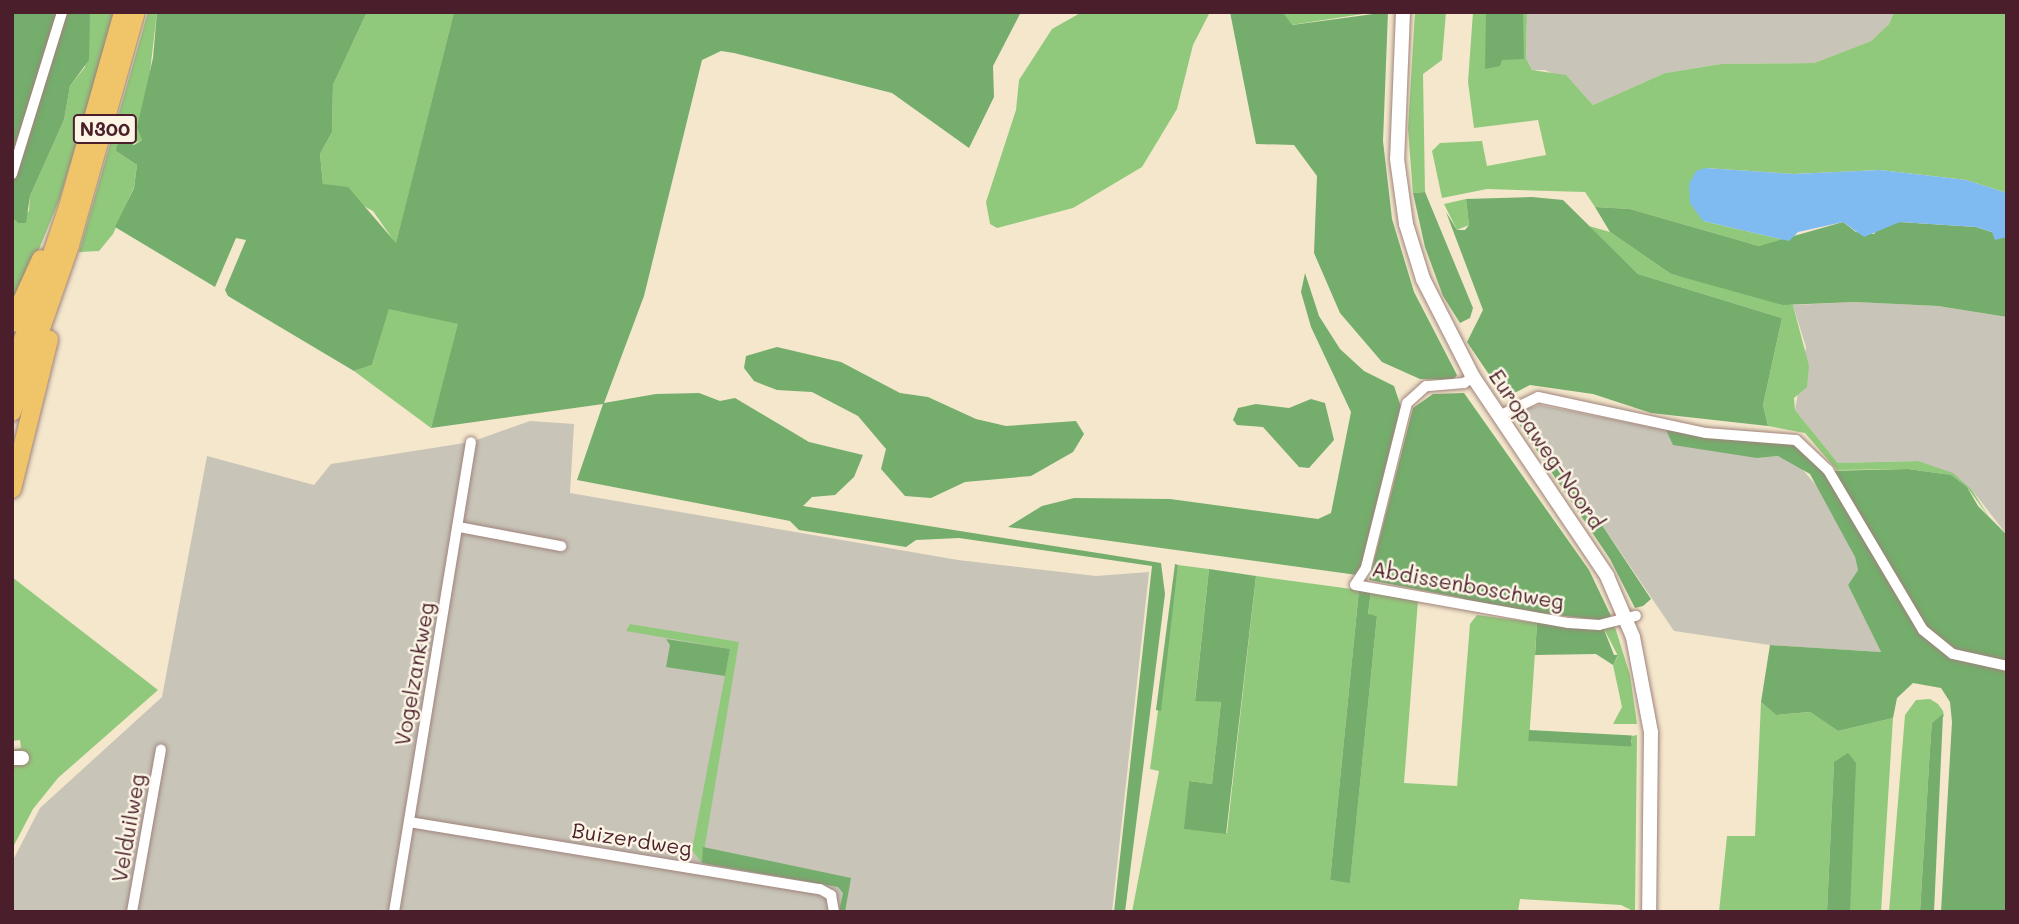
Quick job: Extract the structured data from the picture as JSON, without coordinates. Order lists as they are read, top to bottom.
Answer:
{
  "streets": {
    "highway": ["N300"],
    "street": [
      "Europaweg-Noord",
      "Abdissenboschweg",
      "Vogelzankweg",
      "Velduilweg",
      "Buizerdweg"
    ]
  },
  "crossings": [
    ["Europaweg-Noord", "Abdissenboschweg"],
    ["Vogelzankweg", "Buizerdweg"]
  ]
}
